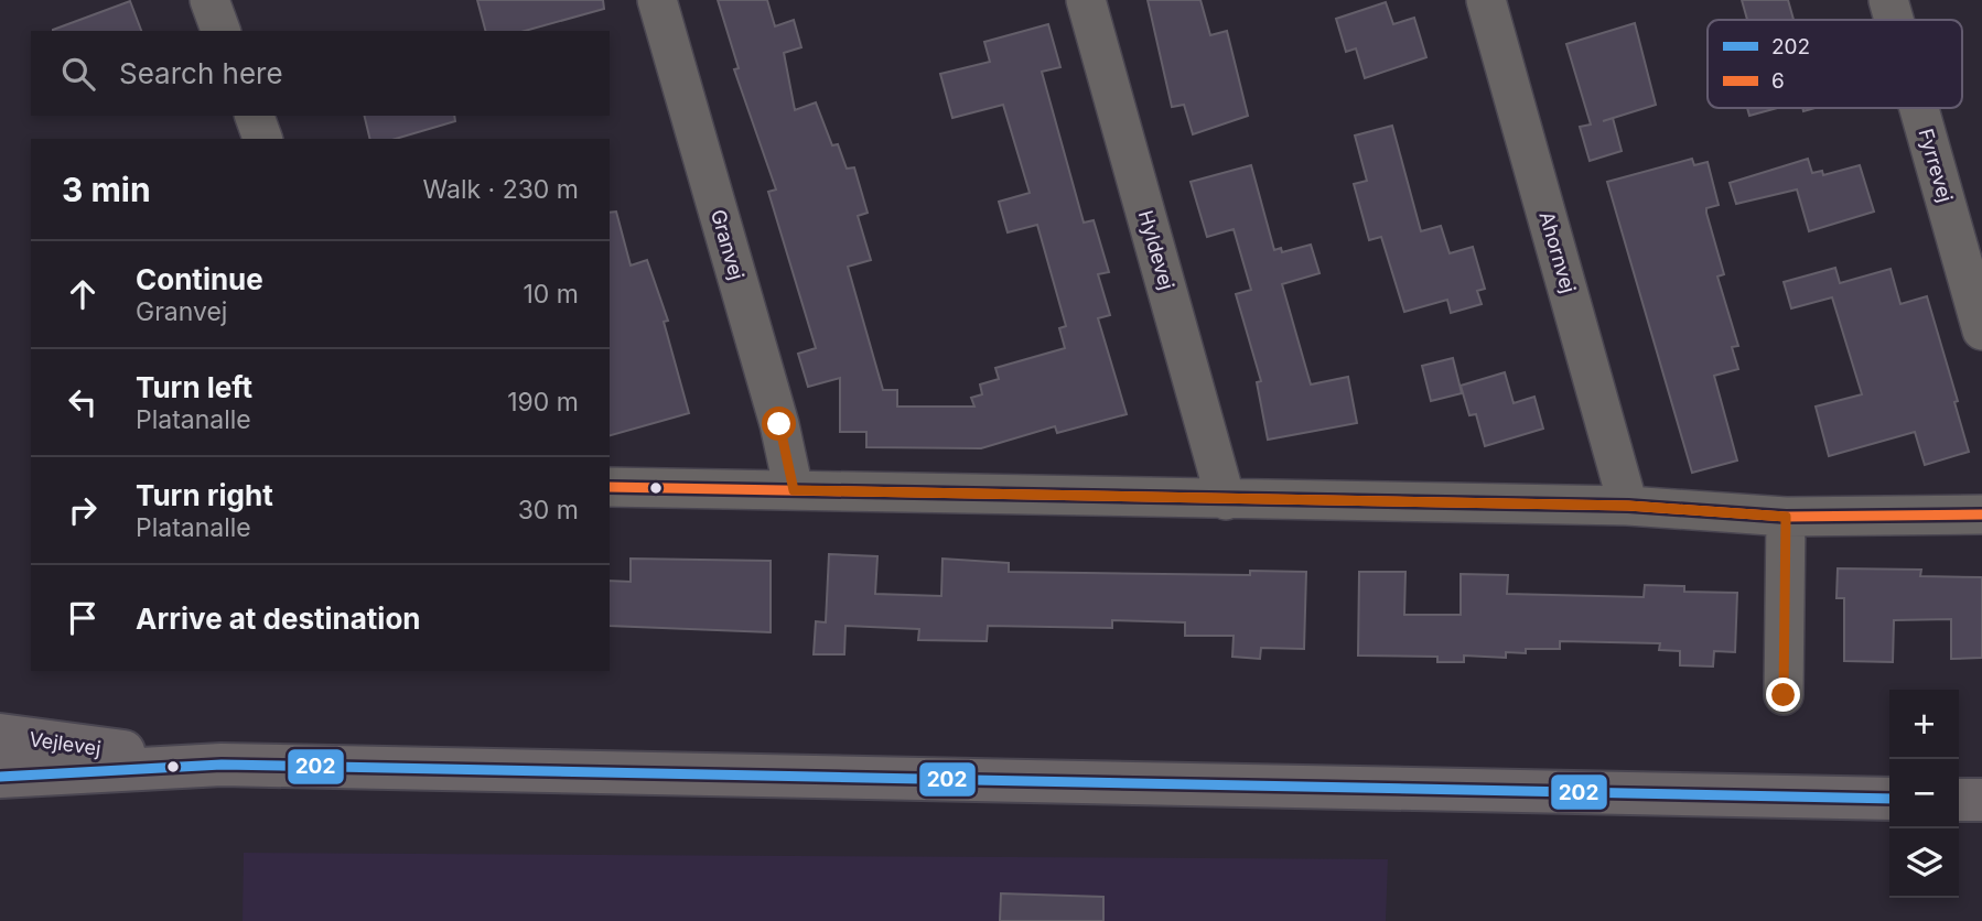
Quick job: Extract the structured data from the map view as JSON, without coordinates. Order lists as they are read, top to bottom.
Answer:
{
  "streets": {
    "main road": ["Vejlevej"],
    "street": [
      "Fyrrevej",
      "Granvej",
      "Hyldevej",
      "Ahornvej"
    ]
  },
  "lines": ["transit line 6", "transit line 202"],
  "legend": ["202", "6"],
  "page": {
    "search": "Search here",
    "heading": ["3 min", "Walk · 230 m"],
    "list": [
      ["Continue", "Granvej", "10 m"],
      ["Turn left", "Platanalle", "190 m"],
      ["Turn right", "Platanalle", "30 m"],
      "Arrive at destination"
    ],
    "map_buttons": ["+", "−"]
  }
}
